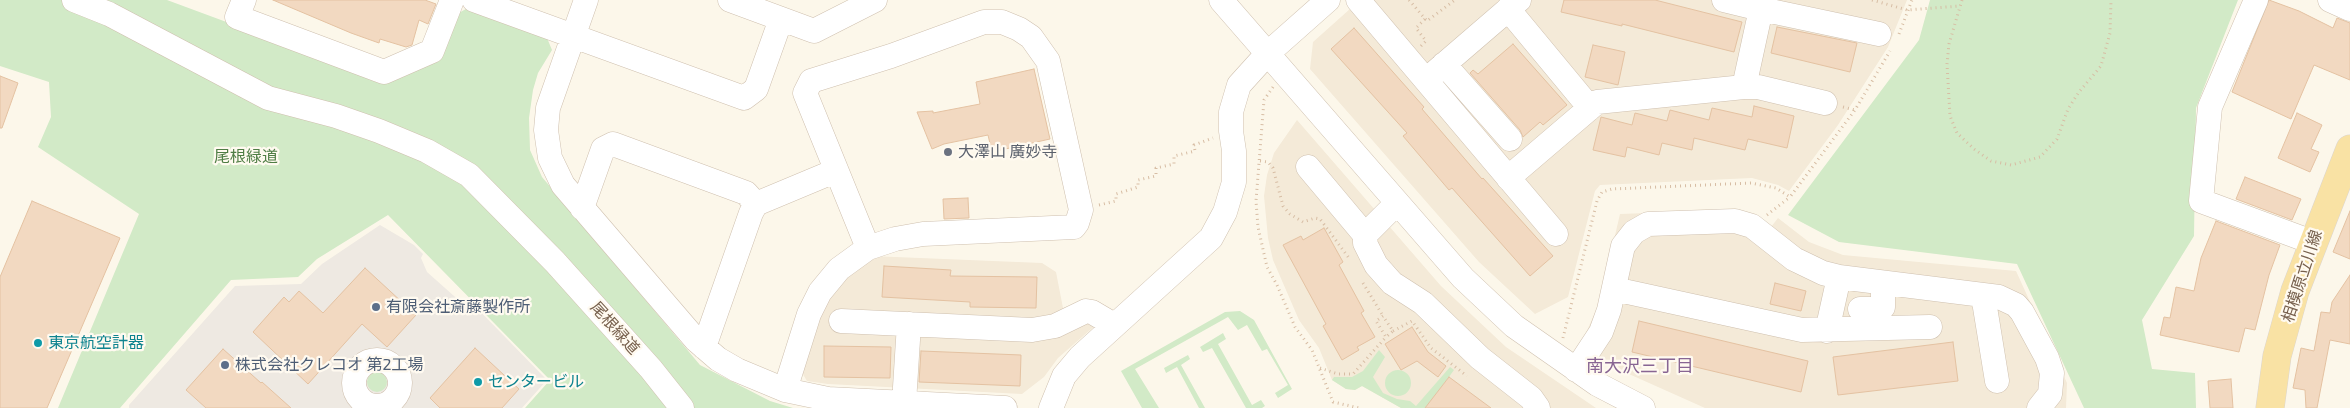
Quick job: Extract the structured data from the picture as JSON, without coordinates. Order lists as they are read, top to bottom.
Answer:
{
  "streets": {
    "main road": ["相模原立川線"],
    "street": ["尾根緑道"]
  },
  "districts": ["南大沢三丁目"],
  "parks": ["尾根緑道"],
  "places": [
    "大澤山 廣妙寺",
    "有限会社斎藤製作所",
    "東京航空計器",
    "株式会社クレコオ 第2工場",
    "センタービル"
  ]
}
